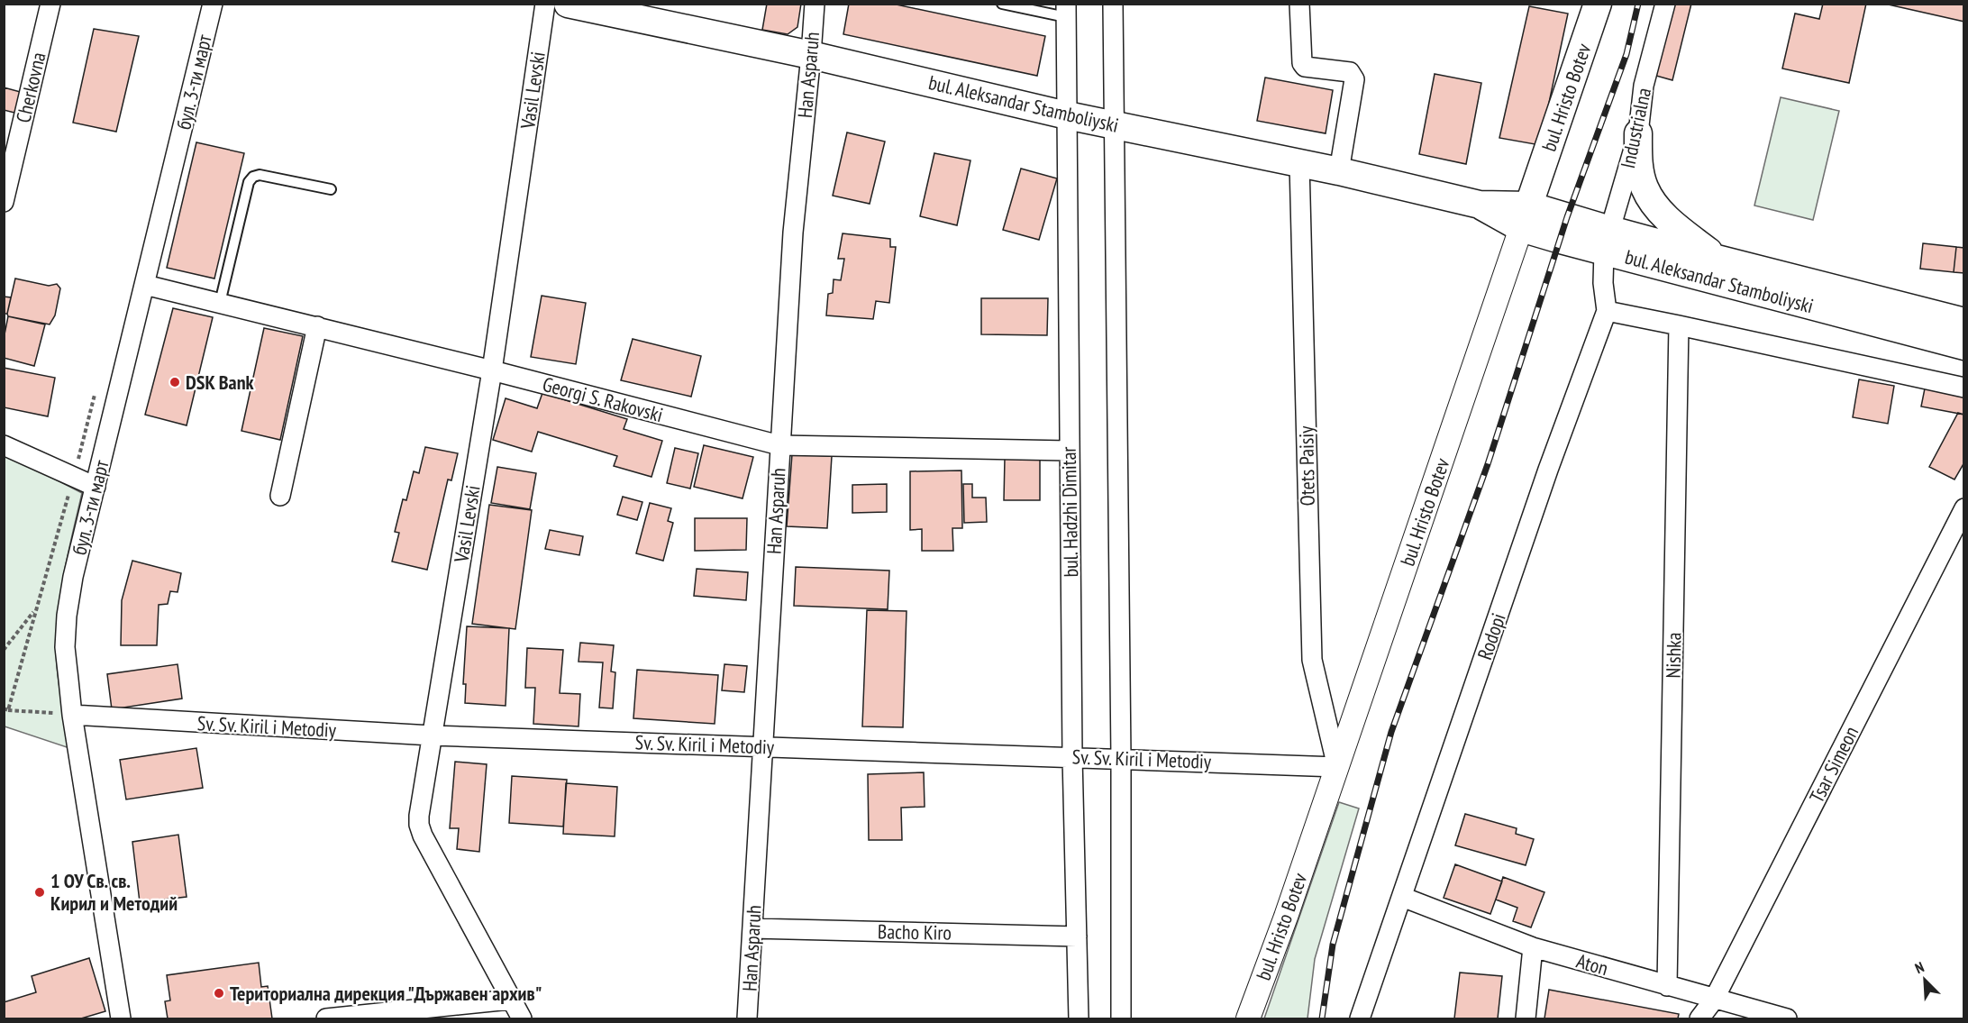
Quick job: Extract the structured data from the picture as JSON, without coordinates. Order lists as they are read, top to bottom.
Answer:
{
  "streets": {
    "main road": ["bul. Hristo Botev", "bul. Aleksandar Stamboliyski"],
    "street": [
      "Han Asparuh",
      "бул. 3-ти март",
      "Cherkovna",
      "Vasil Levski",
      "Industrialna",
      "Georgi S. Rakovski",
      "Otets Paisiy",
      "bul. Hadzhi Dimitar",
      "Rodopi",
      "Nishka",
      "Sv. Sv. Kiril i Metodiy",
      "Tsar Simeon",
      "Bacho Kiro",
      "Aton"
    ]
  },
  "crossings": [
    ["Han Asparuh", "bul. Aleksandar Stamboliyski"],
    ["Han Asparuh", "Georgi S. Rakovski"],
    ["Han Asparuh", "Sv. Sv. Kiril i Metodiy"],
    ["Han Asparuh", "Bacho Kiro"],
    ["бул. 3-ти март", "Georgi S. Rakovski"],
    ["бул. 3-ти март", "Sv. Sv. Kiril i Metodiy"],
    ["Vasil Levski", "Georgi S. Rakovski"],
    ["Vasil Levski", "Sv. Sv. Kiril i Metodiy"],
    ["bul. Hristo Botev", "bul. Aleksandar Stamboliyski"],
    ["bul. Hristo Botev", "Otets Paisiy"],
    ["bul. Hristo Botev", "Sv. Sv. Kiril i Metodiy"],
    ["bul. Aleksandar Stamboliyski", "Industrialna"],
    ["bul. Aleksandar Stamboliyski", "Otets Paisiy"],
    ["bul. Aleksandar Stamboliyski", "bul. Hadzhi Dimitar"],
    ["bul. Aleksandar Stamboliyski", "Rodopi"],
    ["Industrialna", "Rodopi"],
    ["Georgi S. Rakovski", "bul. Hadzhi Dimitar"],
    ["Otets Paisiy", "Sv. Sv. Kiril i Metodiy"],
    ["bul. Hadzhi Dimitar", "Sv. Sv. Kiril i Metodiy"],
    ["bul. Hadzhi Dimitar", "Bacho Kiro"],
    ["Rodopi", "Aton"],
    ["Nishka", "Aton"],
    ["Tsar Simeon", "Aton"]
  ],
  "places": ["DSK Bank", "1 ОУ Св. св. Кирил и Методий", "Териториална дирекция \"Държавен архив\""],
  "north": "top left"
}
